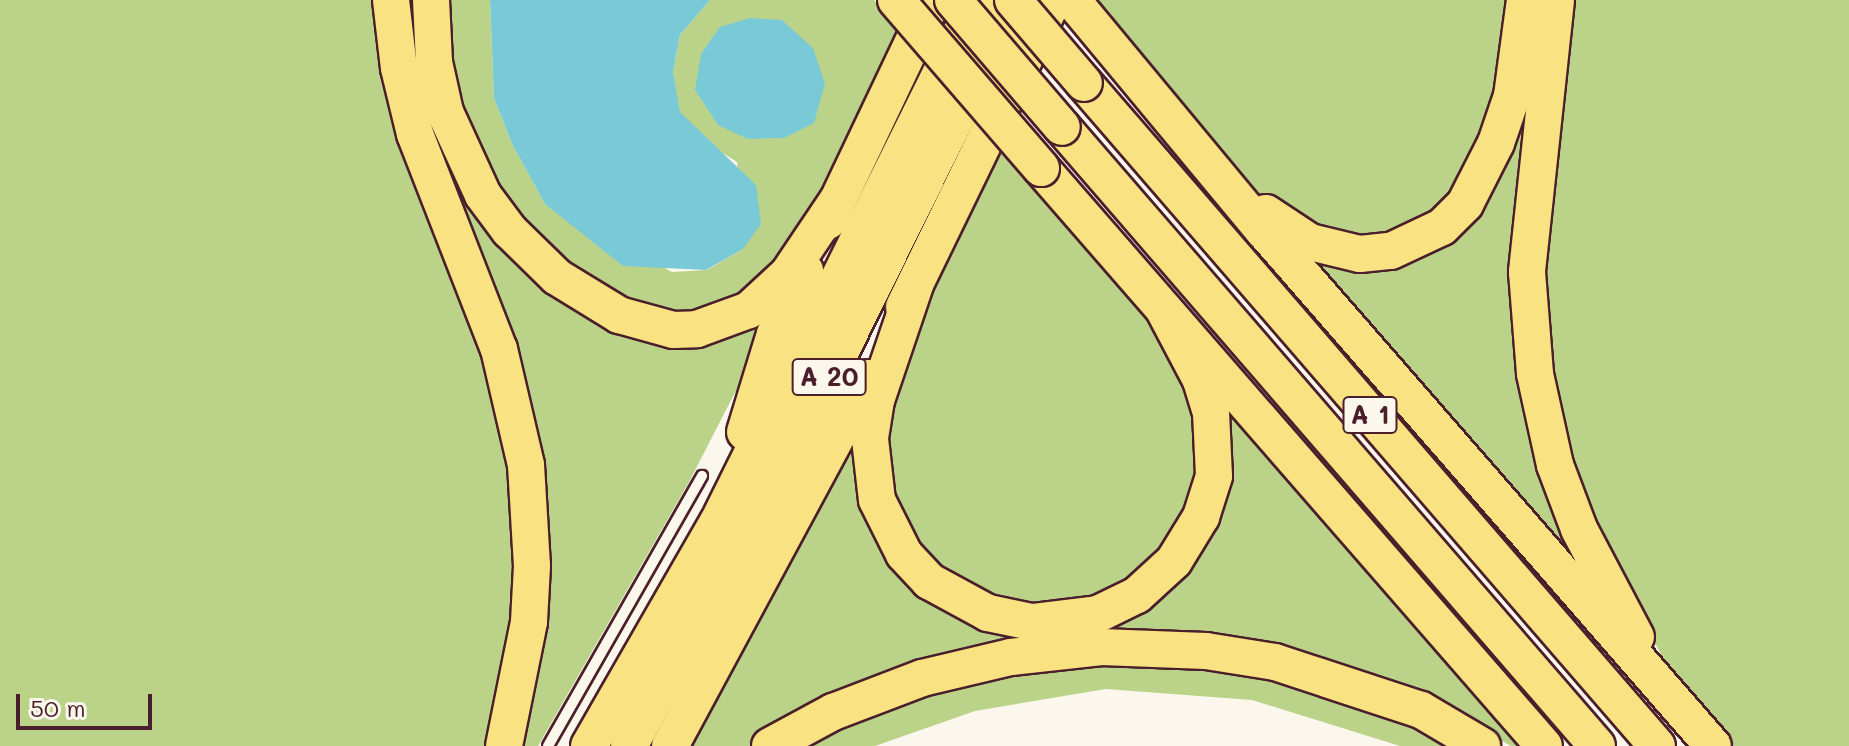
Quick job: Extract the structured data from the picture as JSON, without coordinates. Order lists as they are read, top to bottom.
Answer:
{
  "streets": {
    "highway": ["A 20", "A 1"]
  },
  "crossings": [
    ["A 20", "A 1"]
  ],
  "scale_bar": "50 m"
}
